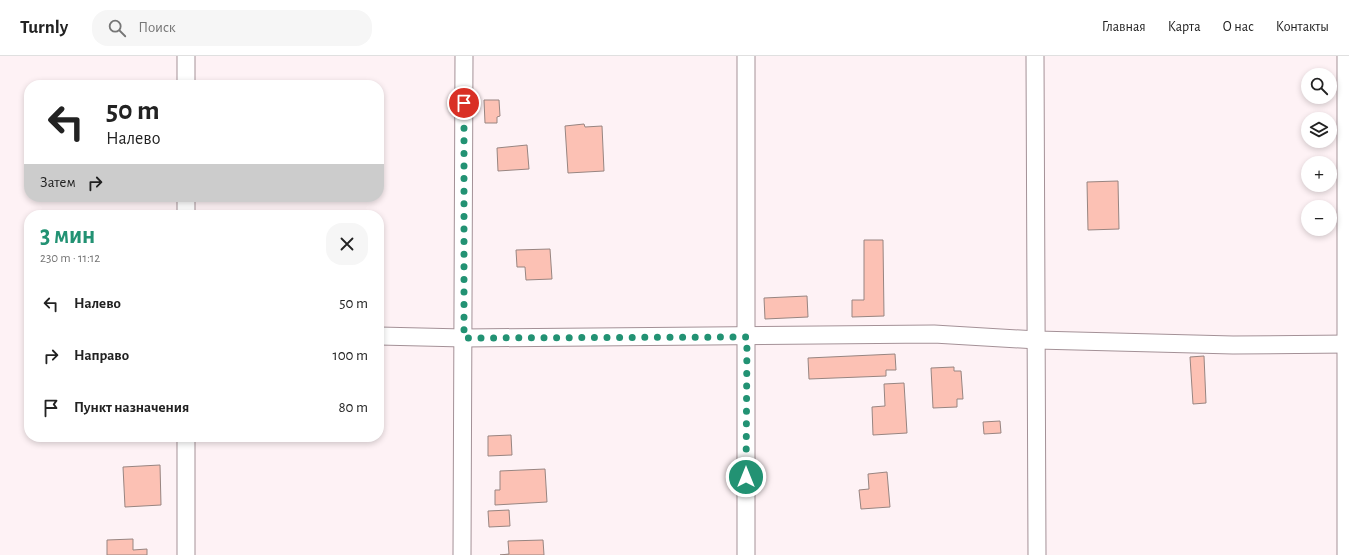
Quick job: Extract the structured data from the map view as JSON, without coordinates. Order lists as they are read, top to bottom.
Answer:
{
  "page": {
    "header": "Turnly",
    "search": "Поиск",
    "nav": [
      "Главная",
      "Карта",
      "О нас",
      "Контакты"
    ],
    "map_buttons": ["+", "−"],
    "turn": ["50 m", "Налево"],
    "then": "Затем",
    "heading": ["3 мин", "230 m · 11:12"],
    "list": [
      {
        "name": "Налево",
        "value": "50 m"
      },
      {
        "name": "Направо",
        "value": "100 m"
      },
      {
        "name": "Пункт назначения",
        "value": "80 m"
      }
    ]
  }
}
